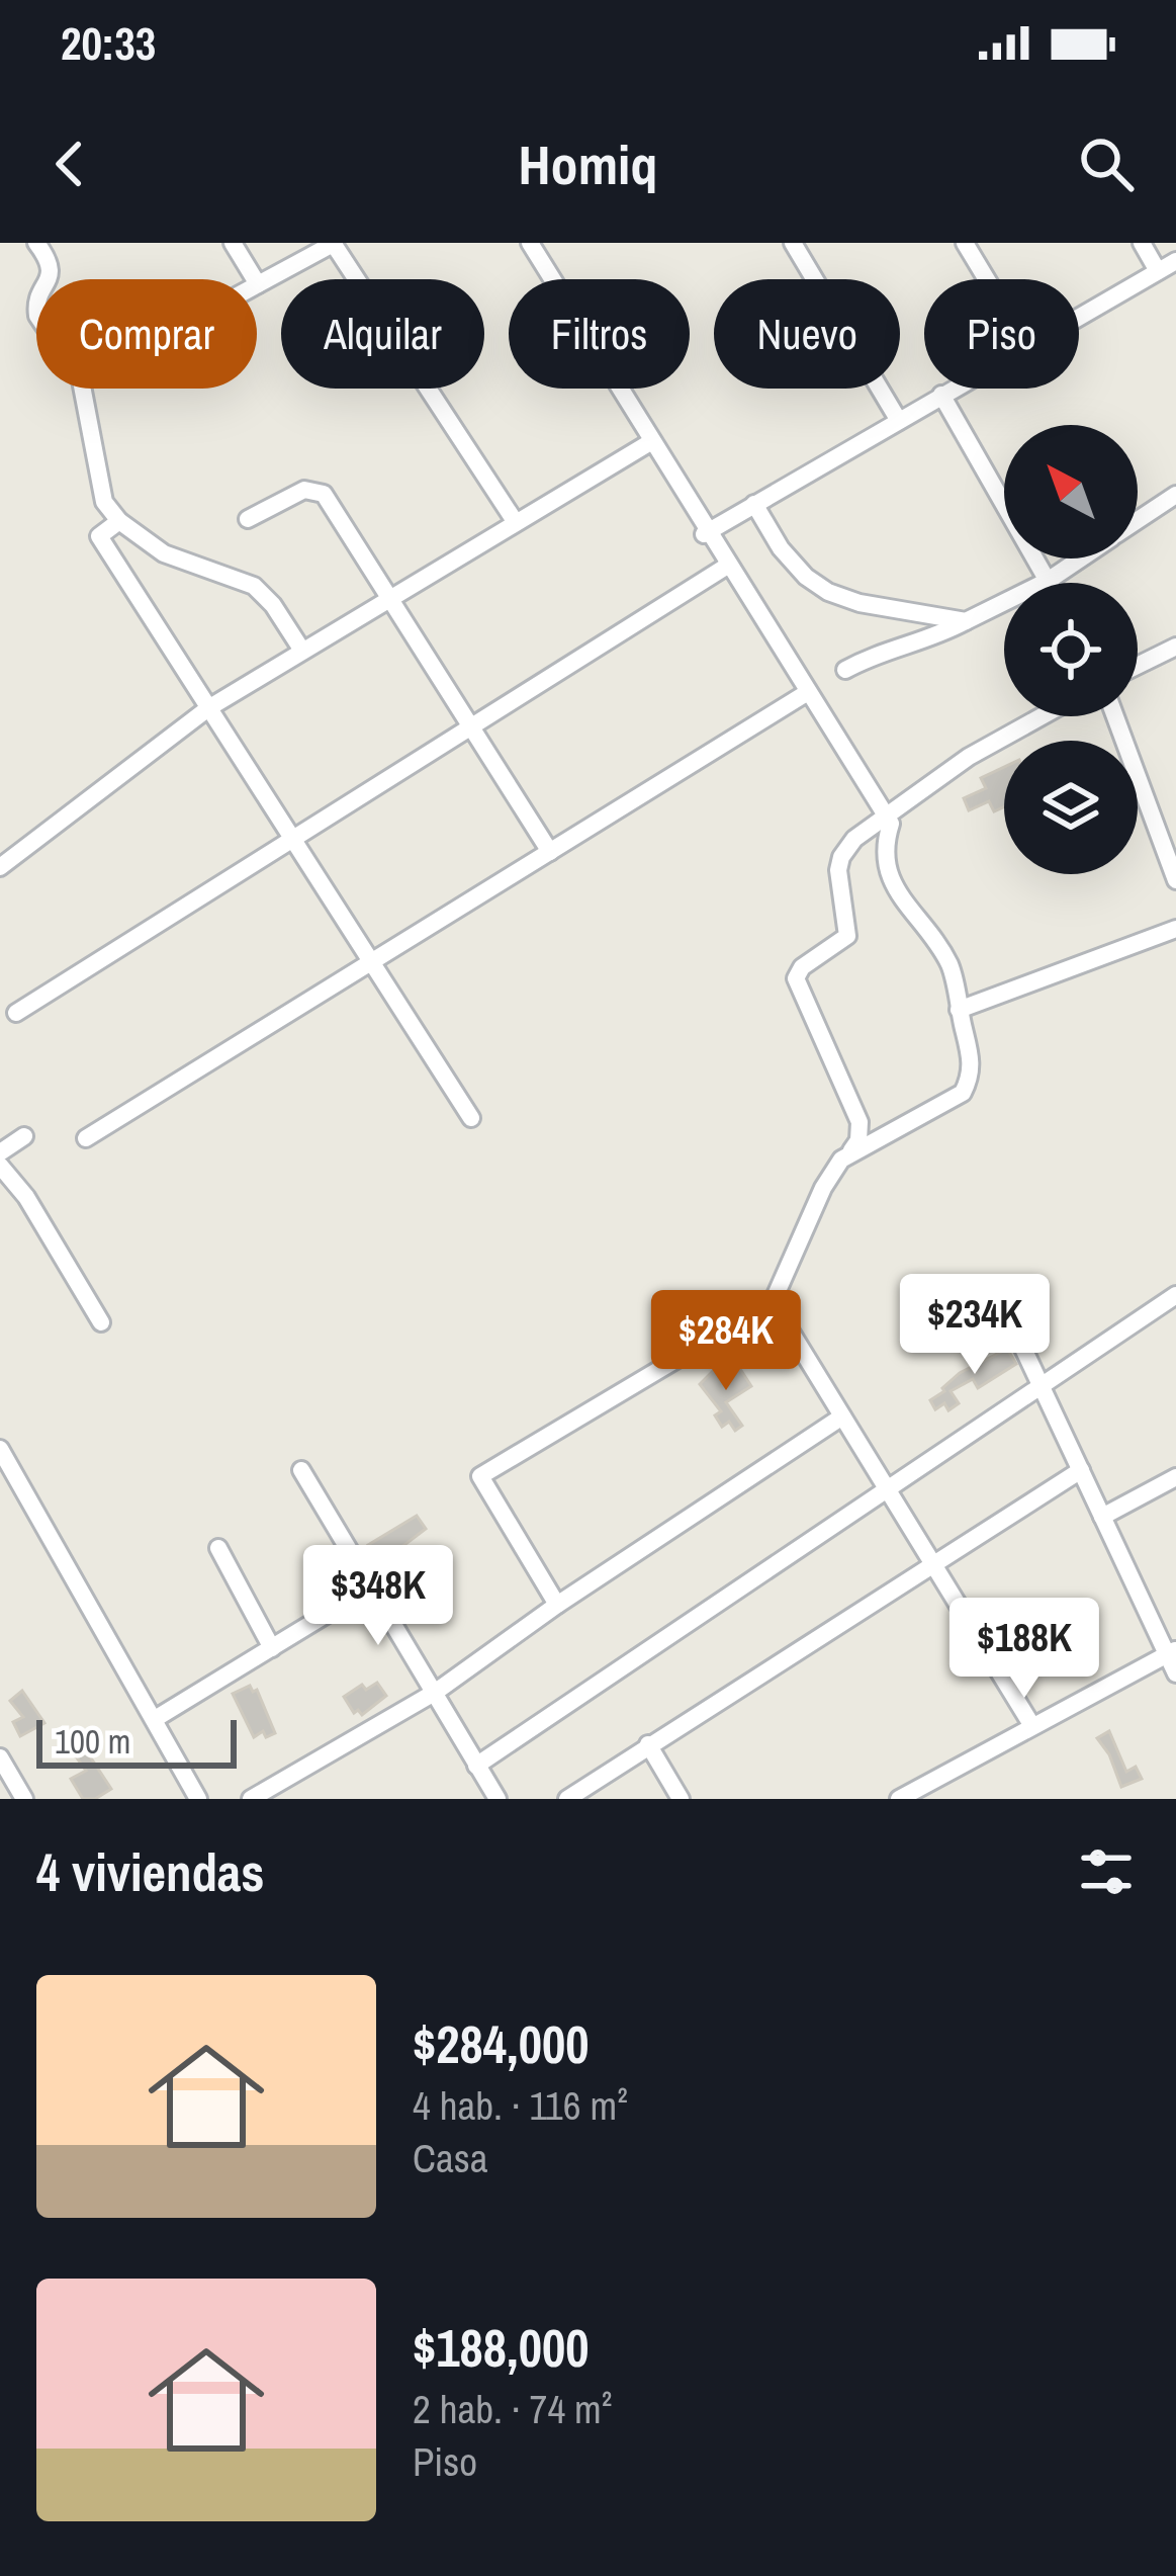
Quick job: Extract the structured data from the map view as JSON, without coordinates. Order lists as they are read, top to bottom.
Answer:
{
  "scale_bar": "100 m",
  "north": "top left",
  "page": {
    "status": "20:33",
    "header": "Homiq",
    "chip": [
      "Comprar",
      "Alquilar",
      "Filtros",
      "Nuevo",
      "Piso"
    ],
    "price": [
      "$234K",
      "$284K",
      "$348K",
      "$188K"
    ],
    "scale": "100 m",
    "heading": "4 viviendas",
    "list": [
      {
        "name": "$284,000",
        "note": "4 hab. · 116 m² · Casa"
      },
      {
        "name": "$188,000",
        "note": "2 hab. · 74 m² · Piso"
      }
    ]
  }
}
